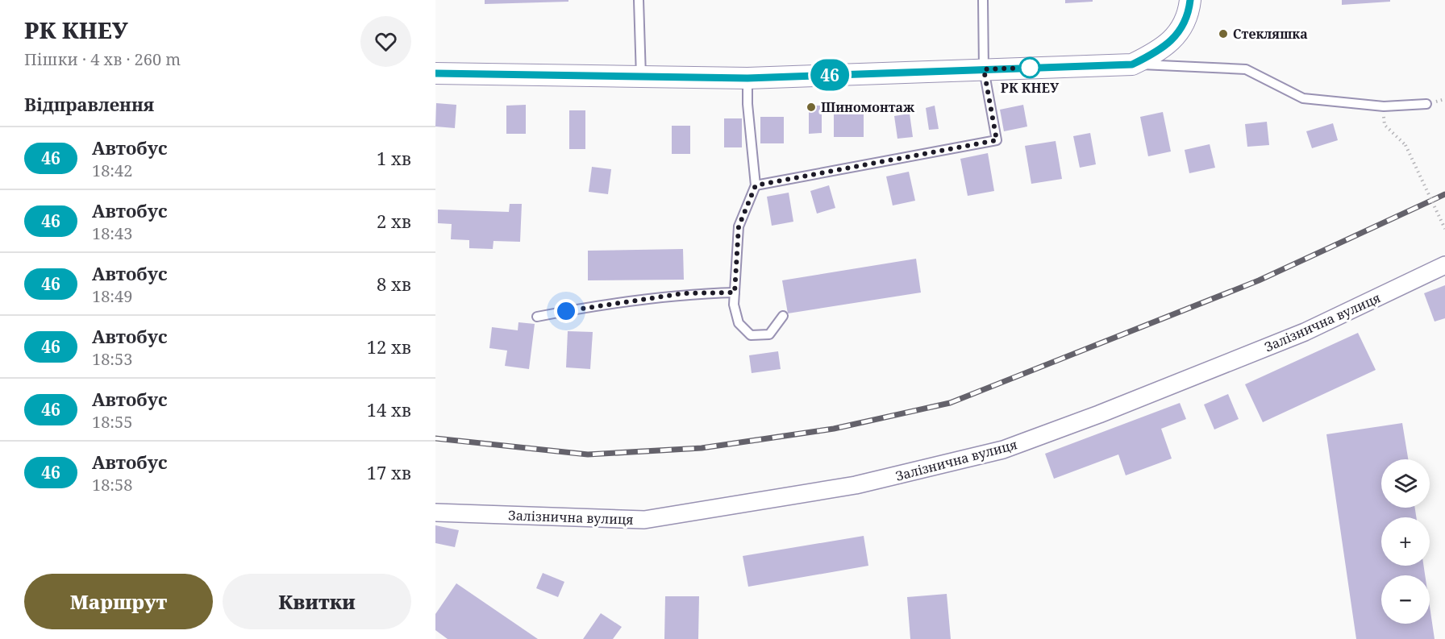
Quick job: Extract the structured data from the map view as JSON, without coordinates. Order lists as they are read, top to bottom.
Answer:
{
  "streets": {
    "street": ["Залізнична вулиця"]
  },
  "places": ["Стекляшка", "РК КНЕУ", "Шиномонтаж"],
  "lines": ["bus line 46"],
  "page": {
    "heading": [
      ["РК КНЕУ", "Пішки · 4 хв · 260 m"],
      "Відправлення"
    ],
    "on_map": "46",
    "list": [
      {
        "mark": "46",
        "name": "Автобус",
        "note": "18:42",
        "value": "1 хв"
      },
      {
        "mark": "46",
        "name": "Автобус",
        "note": "18:43",
        "value": "2 хв"
      },
      {
        "mark": "46",
        "name": "Автобус",
        "note": "18:49",
        "value": "8 хв"
      },
      {
        "mark": "46",
        "name": "Автобус",
        "note": "18:53",
        "value": "12 хв"
      },
      {
        "mark": "46",
        "name": "Автобус",
        "note": "18:55",
        "value": "14 хв"
      },
      {
        "mark": "46",
        "name": "Автобус",
        "note": "18:58",
        "value": "17 хв"
      }
    ],
    "map_buttons": ["+", "−"],
    "buttons": ["Маршрут", "Квитки"]
  }
}
